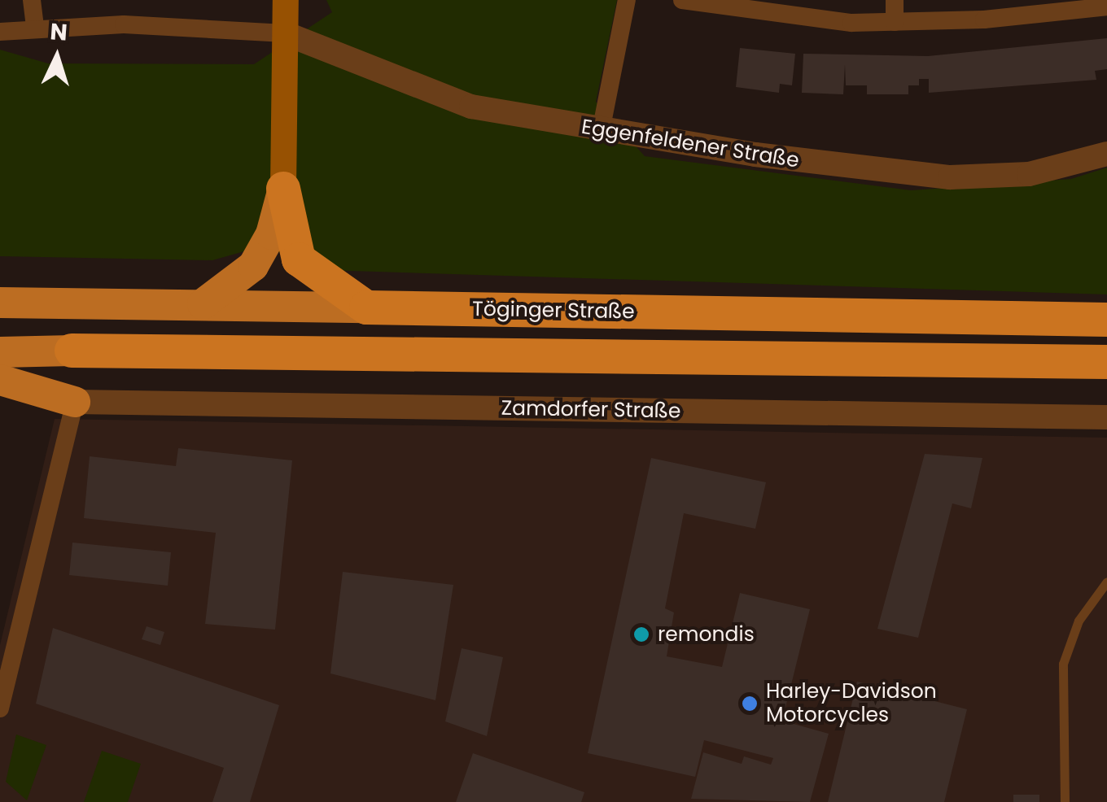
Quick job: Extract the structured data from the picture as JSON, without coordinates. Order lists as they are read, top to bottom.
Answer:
{
  "streets": {
    "highway": ["Töginger Straße"],
    "street": ["Eggenfeldener Straße", "Zamdorfer Straße"]
  },
  "places": ["remondis", "Harley-Davidson Motorcycles"],
  "north": "top"
}
